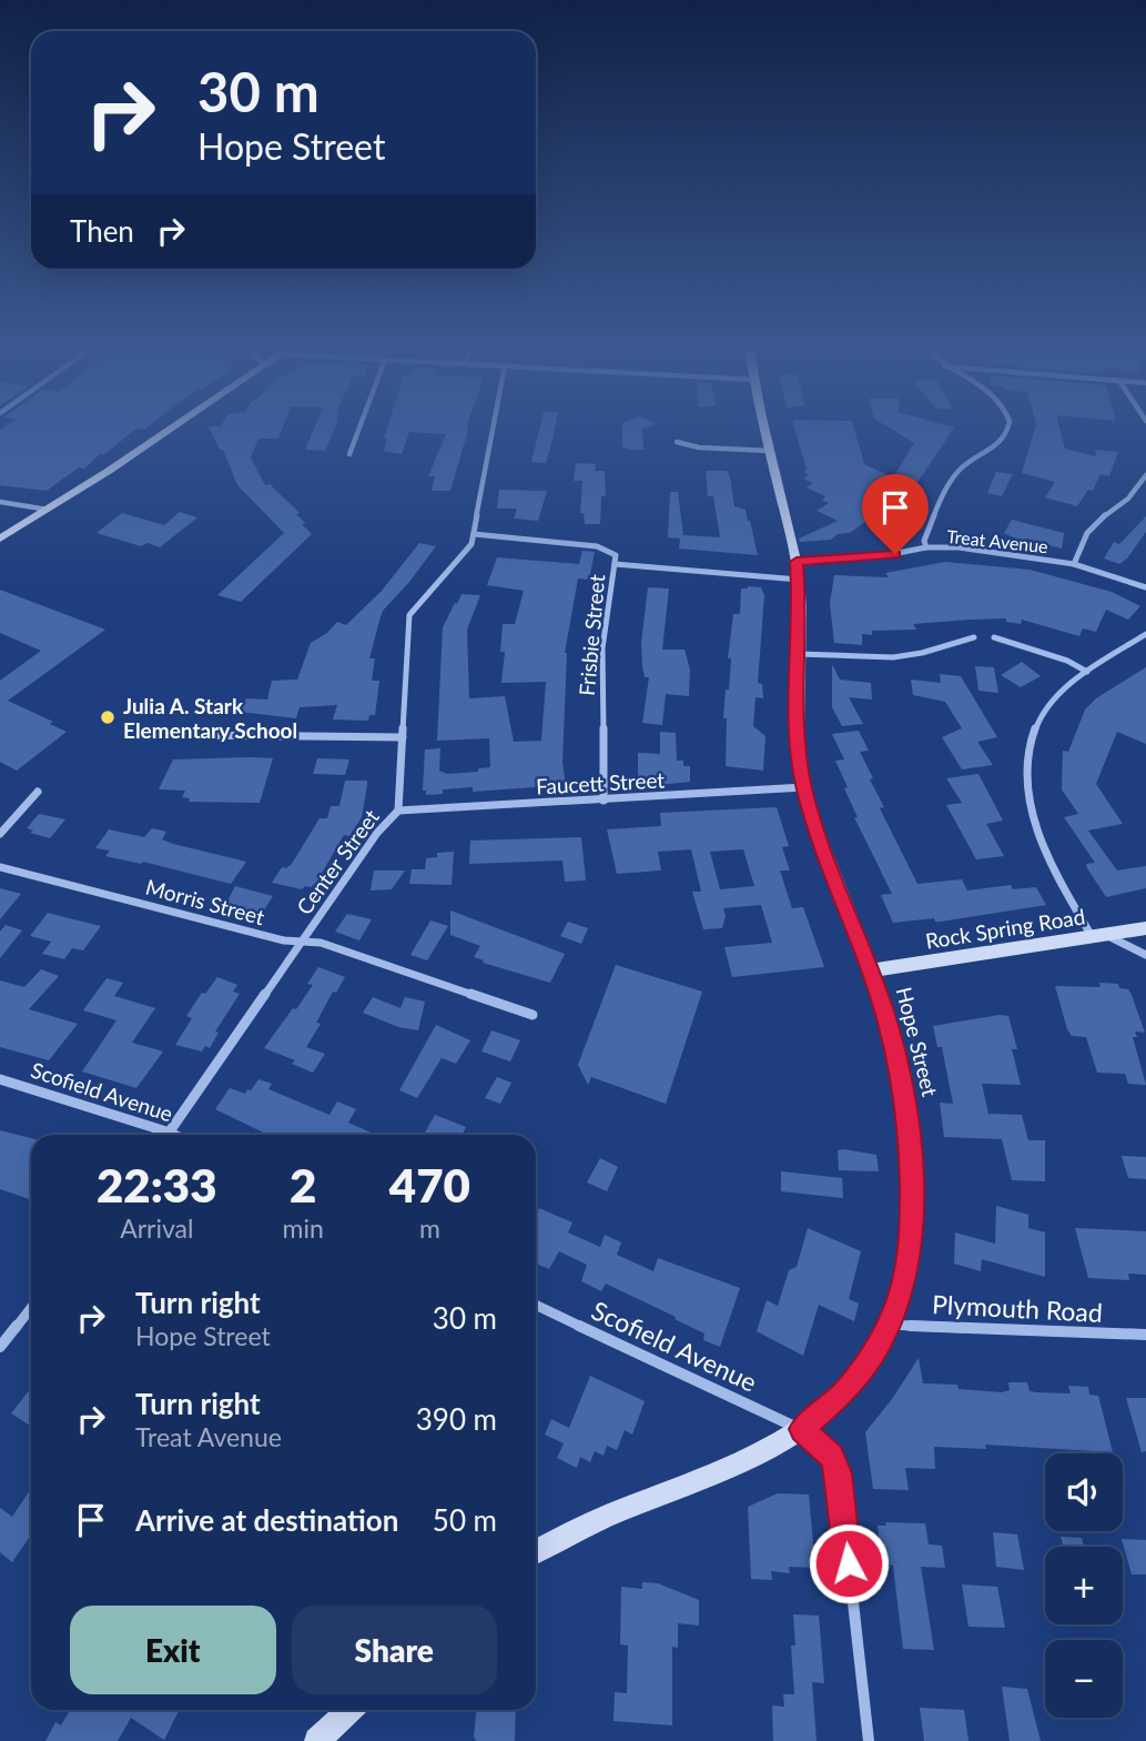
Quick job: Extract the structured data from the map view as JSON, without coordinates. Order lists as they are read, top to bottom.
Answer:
{
  "streets": {
    "main road": ["Rock Spring Road", "Hope Street"],
    "street": [
      "Treat Avenue",
      "Frisbie Street",
      "Faucett Street",
      "Center Street",
      "Morris Street",
      "Scofield Avenue",
      "Plymouth Road"
    ]
  },
  "crossings": [
    ["Treat Avenue", "Hope Street"],
    ["Frisbie Street", "Faucett Street"],
    ["Frisbie Street", "Hope Street"],
    ["Faucett Street", "Center Street"],
    ["Faucett Street", "Hope Street"],
    ["Center Street", "Morris Street"],
    ["Center Street", "Scofield Avenue"],
    ["Rock Spring Road", "Hope Street"],
    ["Hope Street", "Scofield Avenue"],
    ["Hope Street", "Plymouth Road"]
  ],
  "places": ["Julia A. Stark Elementary School"],
  "page": {
    "turn": ["30 m", "Hope Street"],
    "then": "Then",
    "eta": [
      "22:33",
      "Arrival",
      "2",
      "min",
      "470",
      "m"
    ],
    "list": [
      {
        "name": "Turn right",
        "note": "Hope Street",
        "value": "30 m"
      },
      {
        "name": "Turn right",
        "note": "Treat Avenue",
        "value": "390 m"
      },
      {
        "name": "Arrive at destination",
        "value": "50 m"
      }
    ],
    "map_buttons": ["+", "−"],
    "buttons": ["Exit", "Share"]
  }
}
